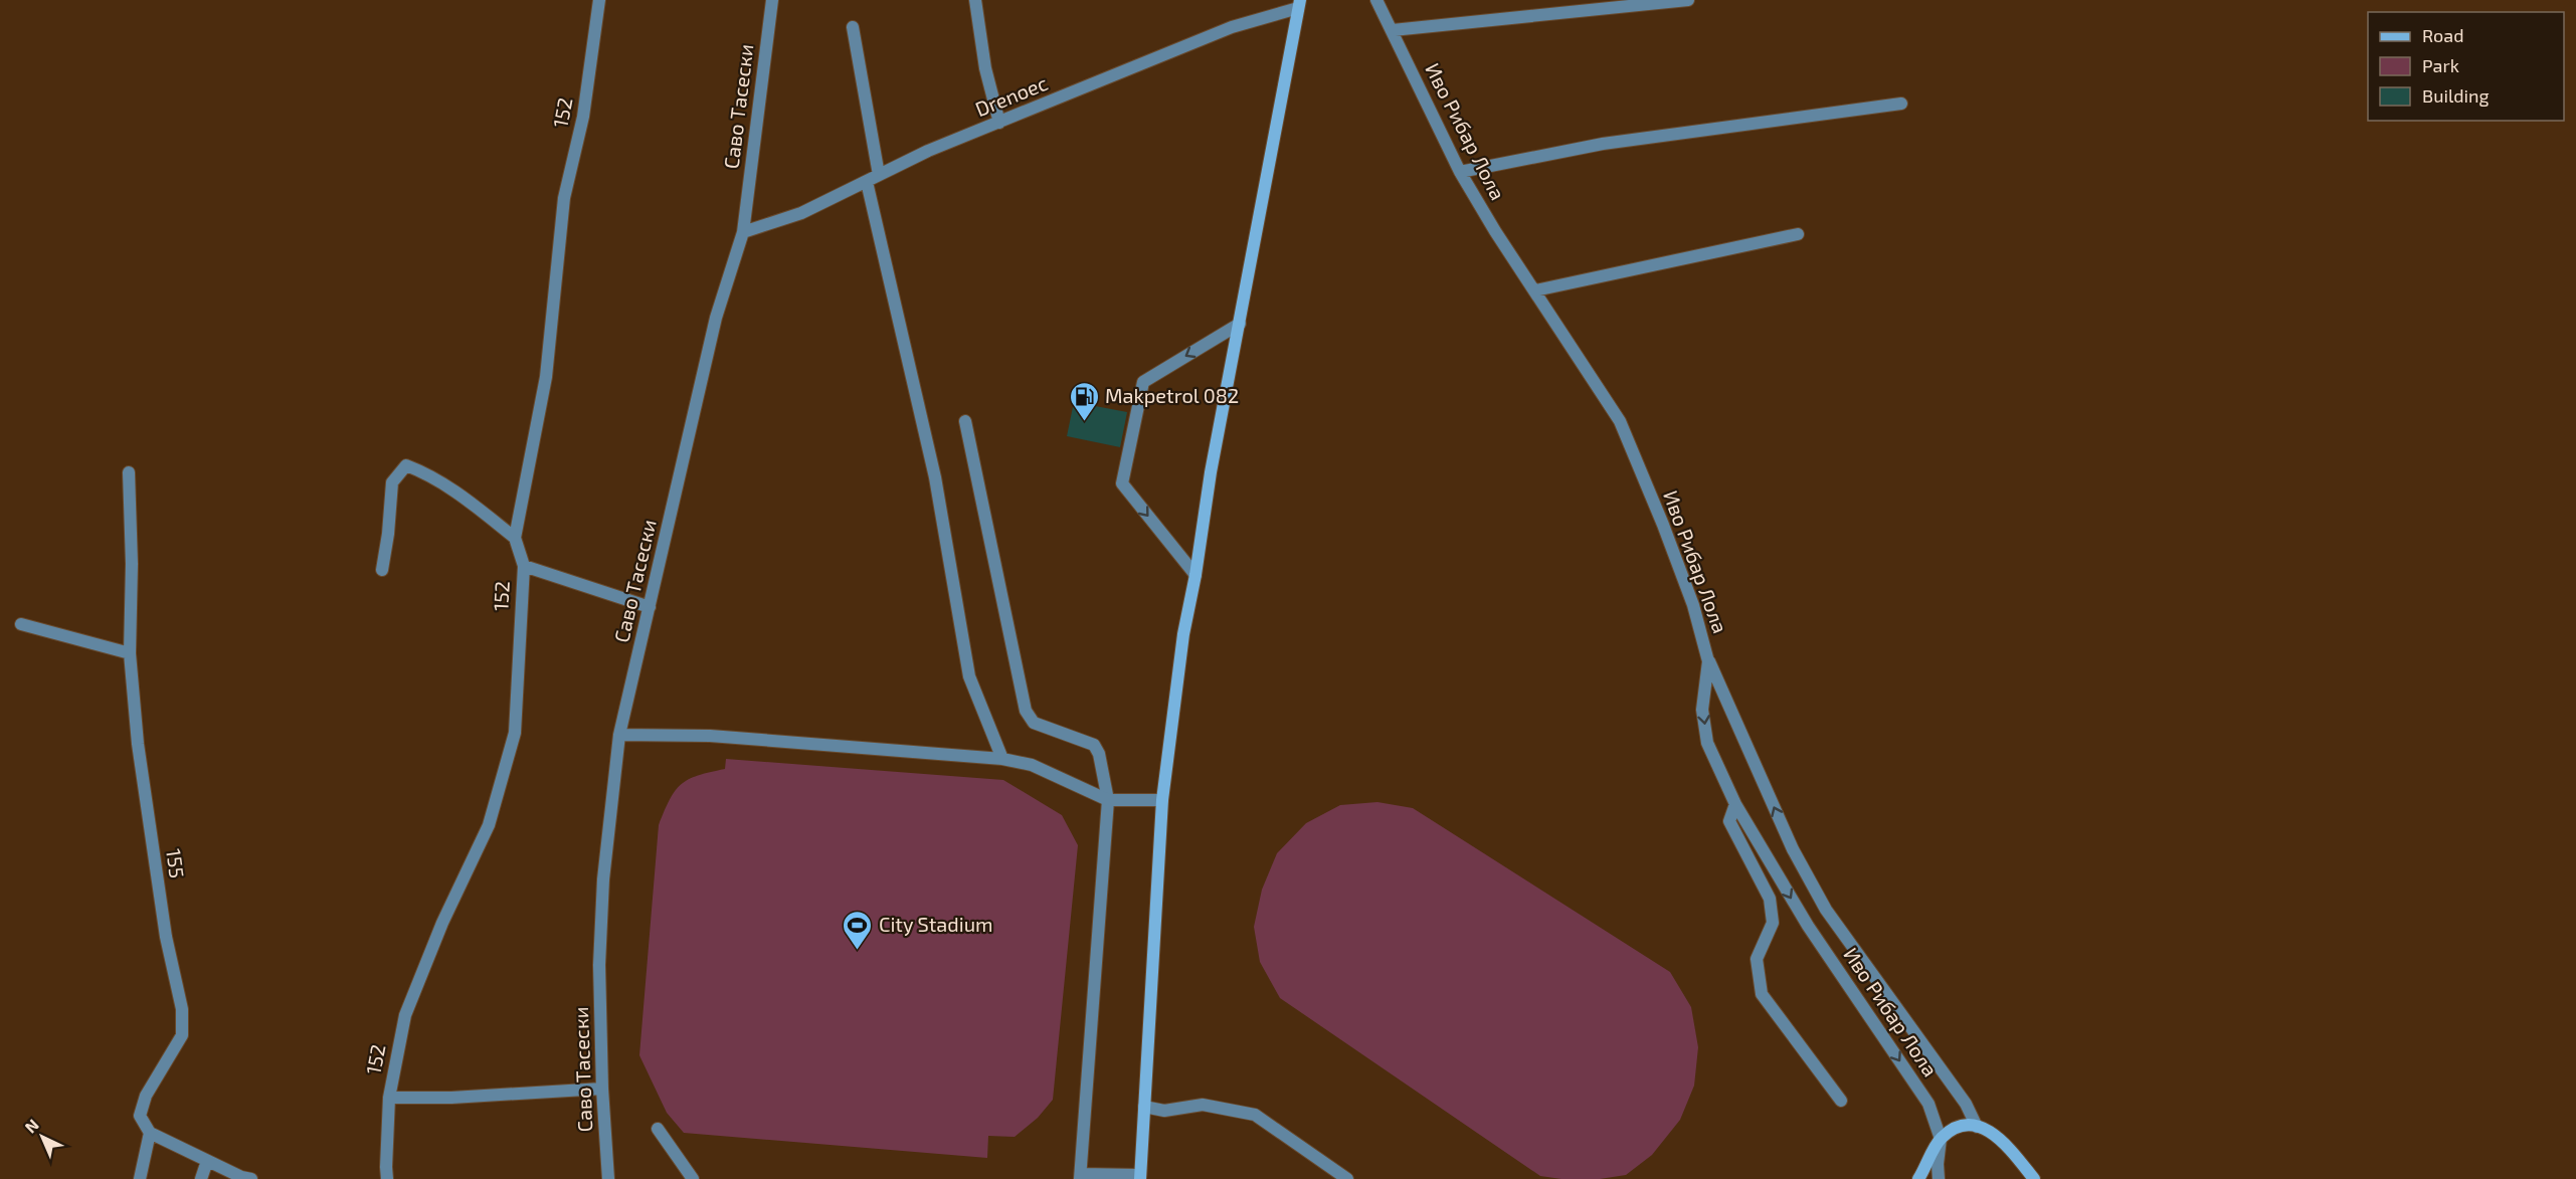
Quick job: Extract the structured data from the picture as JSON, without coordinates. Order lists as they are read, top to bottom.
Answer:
{
  "streets": {
    "street": [
      "Drenoec",
      "Саво Тасески",
      "152",
      "Иво Рибар Лола",
      "155"
    ]
  },
  "crossings": [
    ["Drenoec", "Саво Тасески"]
  ],
  "places": {
    "fuel station": ["Makpetrol 082"],
    "sports": ["City Stadium"]
  },
  "legend": ["Road", "Park", "Building"],
  "north": "top left"
}
